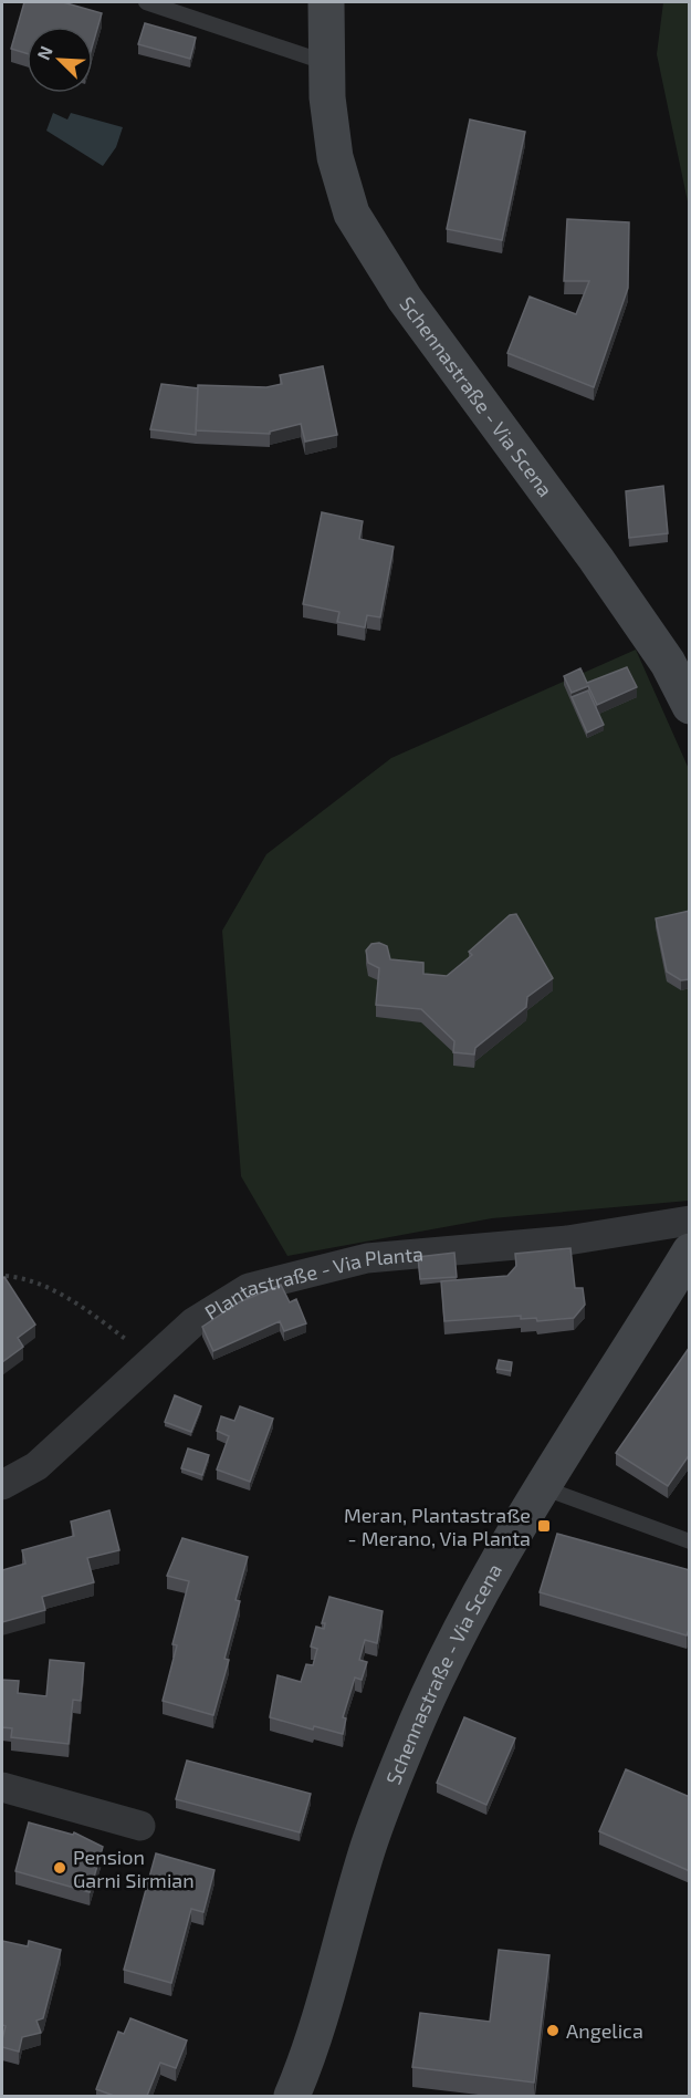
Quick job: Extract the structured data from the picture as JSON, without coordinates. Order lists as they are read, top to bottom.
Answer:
{
  "streets": {
    "street": ["Schennastraße - Via Scena", "Plantastraße - Via Planta"]
  },
  "places": {
    "transit": ["Meran, Plantastraße - Merano, Via Planta"],
    "other": ["Pension Garni Sirmian", "Angelica"]
  },
  "north": "top left"
}
